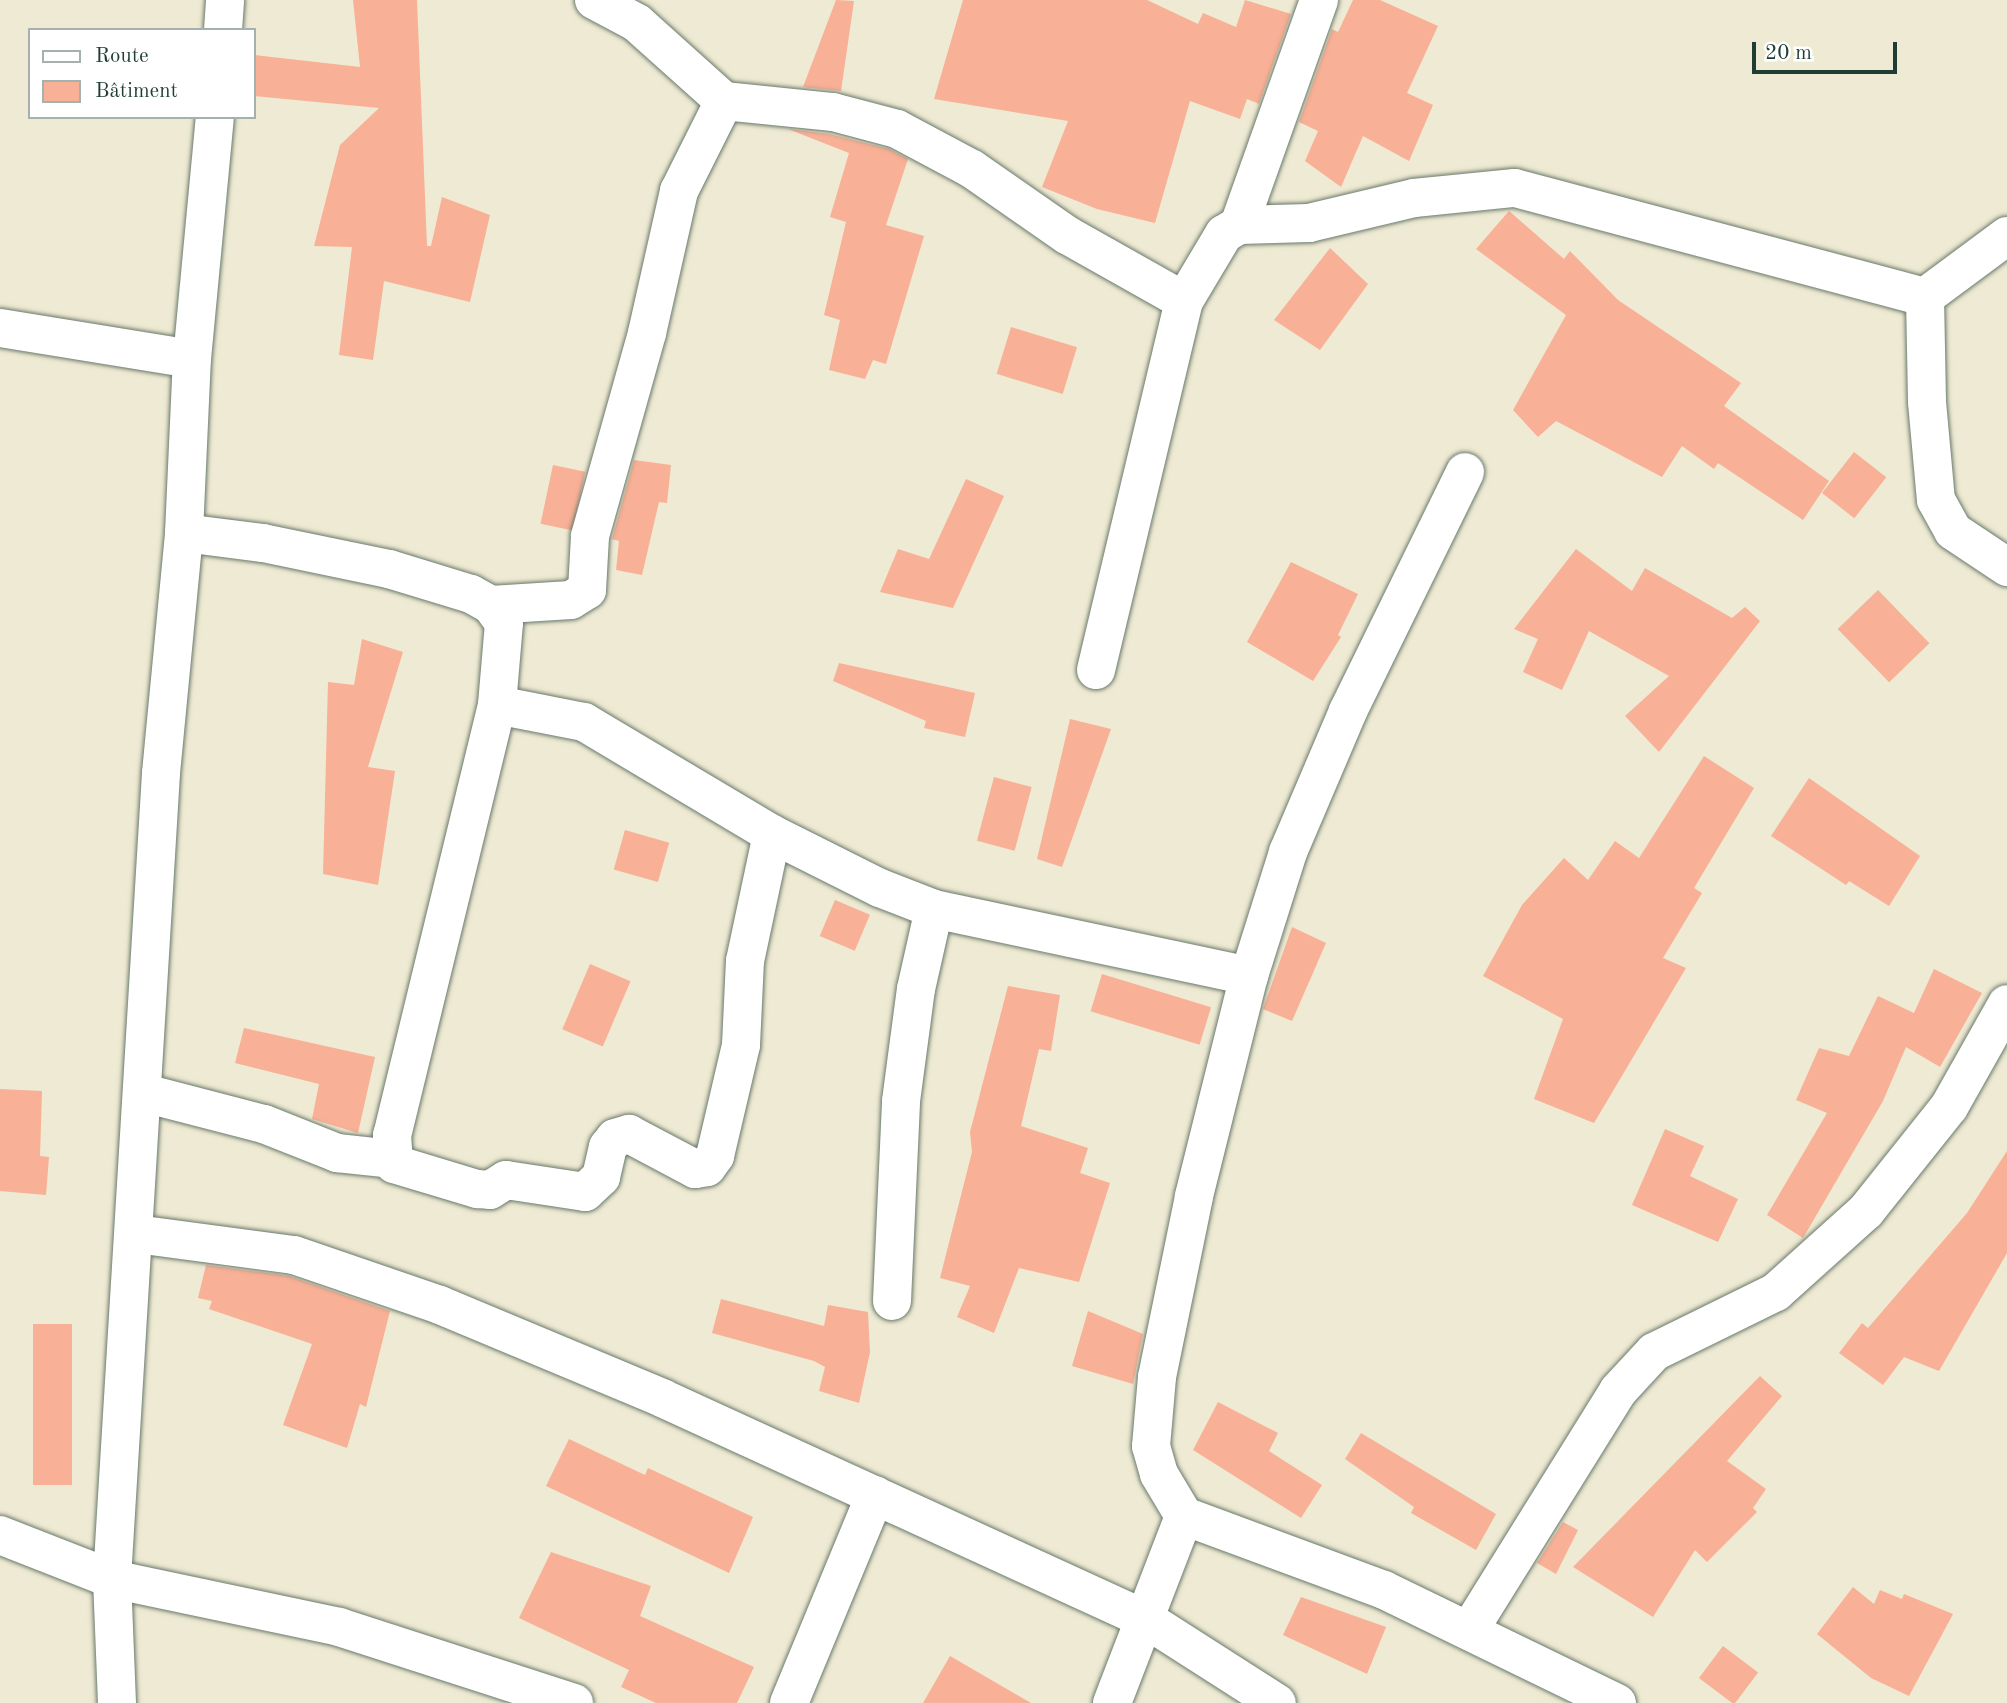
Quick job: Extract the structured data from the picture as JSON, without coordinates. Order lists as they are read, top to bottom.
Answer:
{
  "legend": ["Route", "Bâtiment"],
  "scale_bar": "20 m"
}
